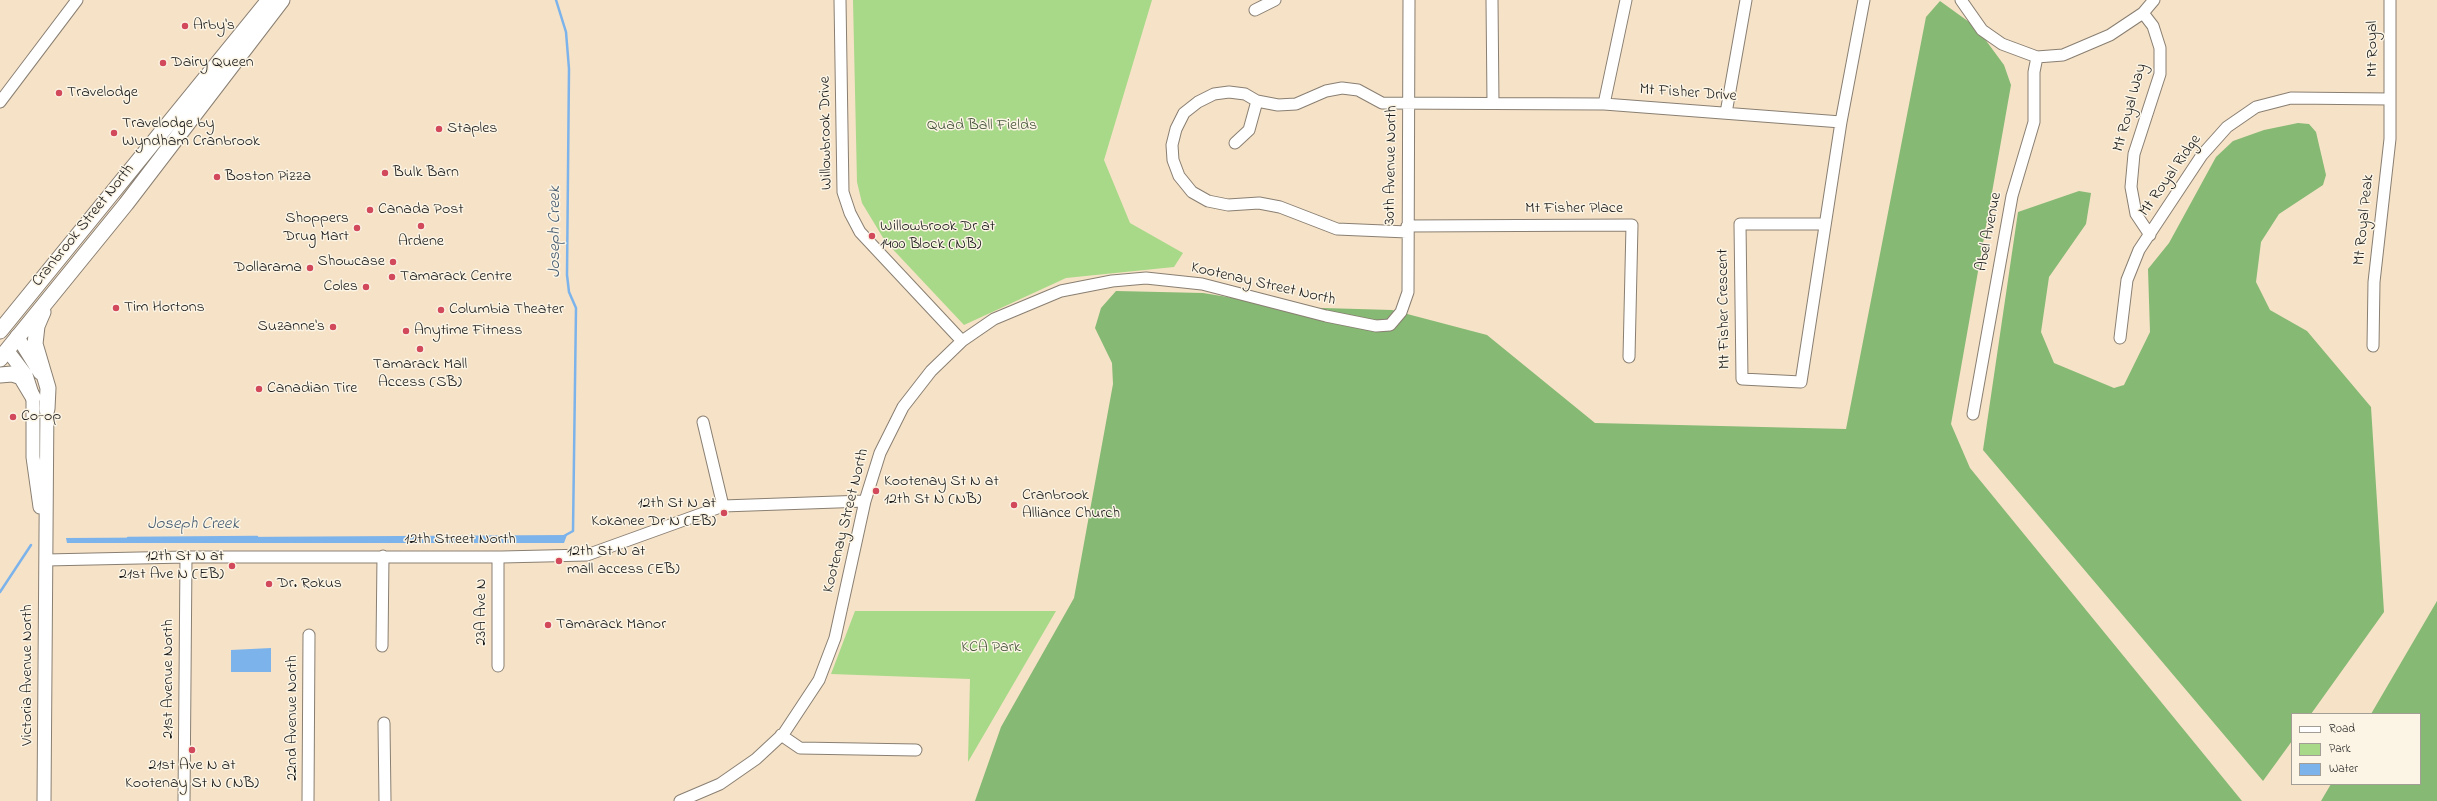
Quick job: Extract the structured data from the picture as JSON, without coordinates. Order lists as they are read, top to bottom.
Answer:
{
  "streets": {
    "highway": ["Cranbrook Street North"],
    "main road": ["Victoria Avenue North"],
    "street": [
      "Mt Royal",
      "Mt Fisher Drive",
      "Mt Royal Way",
      "Willowbrook Drive",
      "30th Avenue North",
      "Mt Royal Ridge",
      "Mt Fisher Place",
      "Mt Royal Peak",
      "Abel Avenue",
      "Kootenay Street North",
      "Mt Fisher Crescent",
      "12th Street North",
      "23A Ave N",
      "21st Avenue North",
      "22nd Avenue North"
    ]
  },
  "crossings": [
    ["Mt Royal", "Mt Royal Ridge"],
    ["Mt Royal", "Mt Royal Peak"],
    ["Mt Fisher Drive", "30th Avenue North"],
    ["Mt Fisher Drive", "Mt Fisher Place"],
    ["Mt Fisher Drive", "Mt Fisher Crescent"],
    ["Mt Royal Way", "Mt Royal Ridge"],
    ["Willowbrook Drive", "Kootenay Street North"],
    ["30th Avenue North", "Mt Fisher Place"],
    ["30th Avenue North", "Kootenay Street North"],
    ["Mt Royal Ridge", "Mt Royal Peak"],
    ["Cranbrook Street North", "Victoria Avenue North"],
    ["Kootenay Street North", "12th Street North"],
    ["12th Street North", "23A Ave N"],
    ["12th Street North", "Victoria Avenue North"],
    ["12th Street North", "21st Avenue North"]
  ],
  "water": ["Joseph Creek"],
  "parks": ["Quad Ball Fields", "KCA Park"],
  "places": [
    "Arby's",
    "Dairy Queen",
    "Travelodge",
    "Staples",
    "Travelodge by Wyndham Cranbrook",
    "Bulk Barn",
    "Boston Pizza",
    "Canada Post",
    "Ardene",
    "Shoppers Drug Mart",
    "Willowbrook Dr at 1400 Block (NB)",
    "Showcase",
    "Dollarama",
    "Tamarack Centre",
    "Coles",
    "Tim Hortons",
    "Columbia Theater",
    "Suzanne's",
    "Anytime Fitness",
    "Tamarack Mall Access (SB)",
    "Canadian Tire",
    "Co-op",
    "Kootenay St N at 12th St N (NB)",
    "Cranbrook Alliance Church",
    "12th St N at Kokanee Dr N (EB)",
    "12th St N at mall access (EB)",
    "12th St N at 21st Ave N (EB)",
    "Dr. Rokus",
    "Tamarack Manor",
    "21st Ave N at Kootenay St N (NB)"
  ],
  "legend": ["Road", "Park", "Water"]
}
